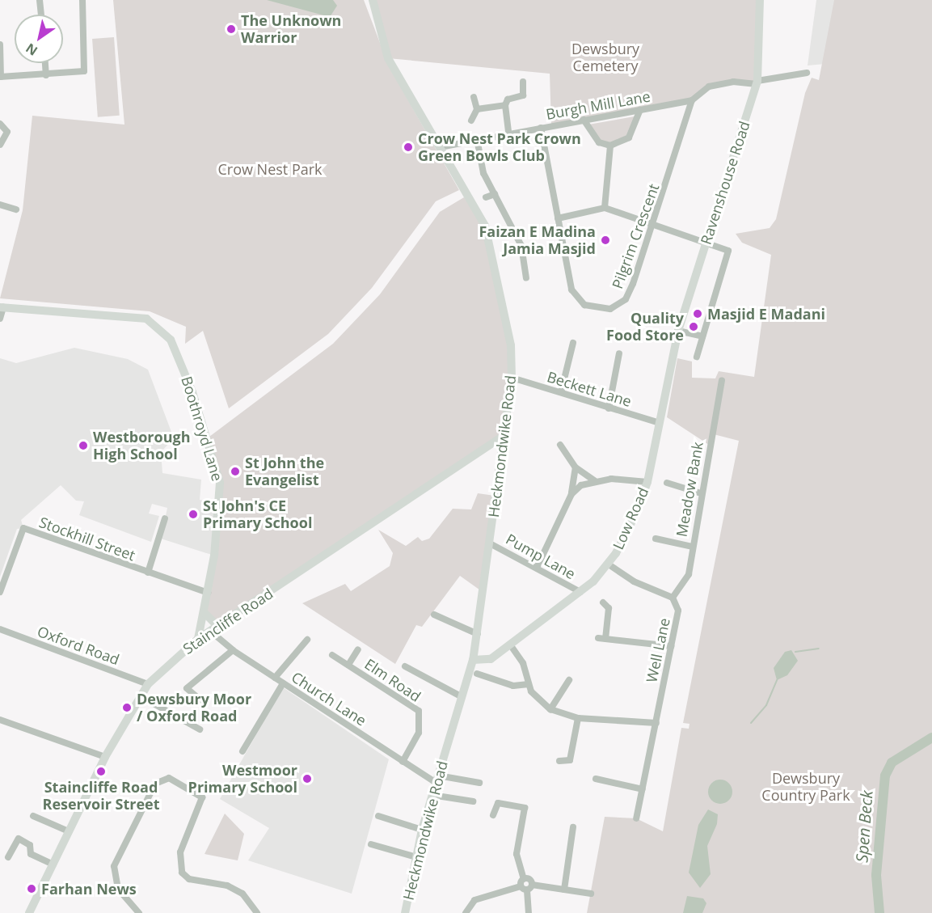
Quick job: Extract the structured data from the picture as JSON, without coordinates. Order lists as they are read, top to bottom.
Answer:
{
  "streets": {
    "street": [
      "Burgh Mill Lane",
      "Ravenshouse Road",
      "Pilgrim Crescent",
      "Beckett Lane",
      "Boothroyd Lane",
      "Heckmondwike Road",
      "Meadow Bank",
      "Low Road",
      "Stockhill Street",
      "Pump Lane",
      "Staincliffe Road",
      "Oxford Road",
      "Well Lane",
      "Elm Road",
      "Church Lane"
    ]
  },
  "crossings": [
    ["Burgh Mill Lane", "Ravenshouse Road"],
    ["Burgh Mill Lane", "Pilgrim Crescent"],
    ["Burgh Mill Lane", "Heckmondwike Road"],
    ["Ravenshouse Road", "Low Road"],
    ["Beckett Lane", "Heckmondwike Road"],
    ["Beckett Lane", "Low Road"],
    ["Boothroyd Lane", "Stockhill Street"],
    ["Boothroyd Lane", "Staincliffe Road"],
    ["Heckmondwike Road", "Low Road"],
    ["Heckmondwike Road", "Pump Lane"],
    ["Heckmondwike Road", "Staincliffe Road"],
    ["Heckmondwike Road", "Church Lane"],
    ["Meadow Bank", "Well Lane"],
    ["Low Road", "Pump Lane"],
    ["Low Road", "Well Lane"],
    ["Staincliffe Road", "Oxford Road"],
    ["Staincliffe Road", "Church Lane"],
    ["Elm Road", "Church Lane"]
  ],
  "water": ["Spen Beck"],
  "parks": ["Dewsbury Cemetery", "Crow Nest Park", "Dewsbury Country Park"],
  "places": [
    "The Unknown Warrior",
    "Crow Nest Park Crown Green Bowls Club",
    "Faizan E Madina Jamia Masjid",
    "Masjid E Madani",
    "Quality Food Store",
    "Westborough High School",
    "St John the Evangelist",
    "St John's CE Primary School",
    "Dewsbury Moor / Oxford Road",
    "Staincliffe Road Reservoir Street",
    "Westmoor Primary School",
    "Farhan News"
  ],
  "north": "bottom left"
}
